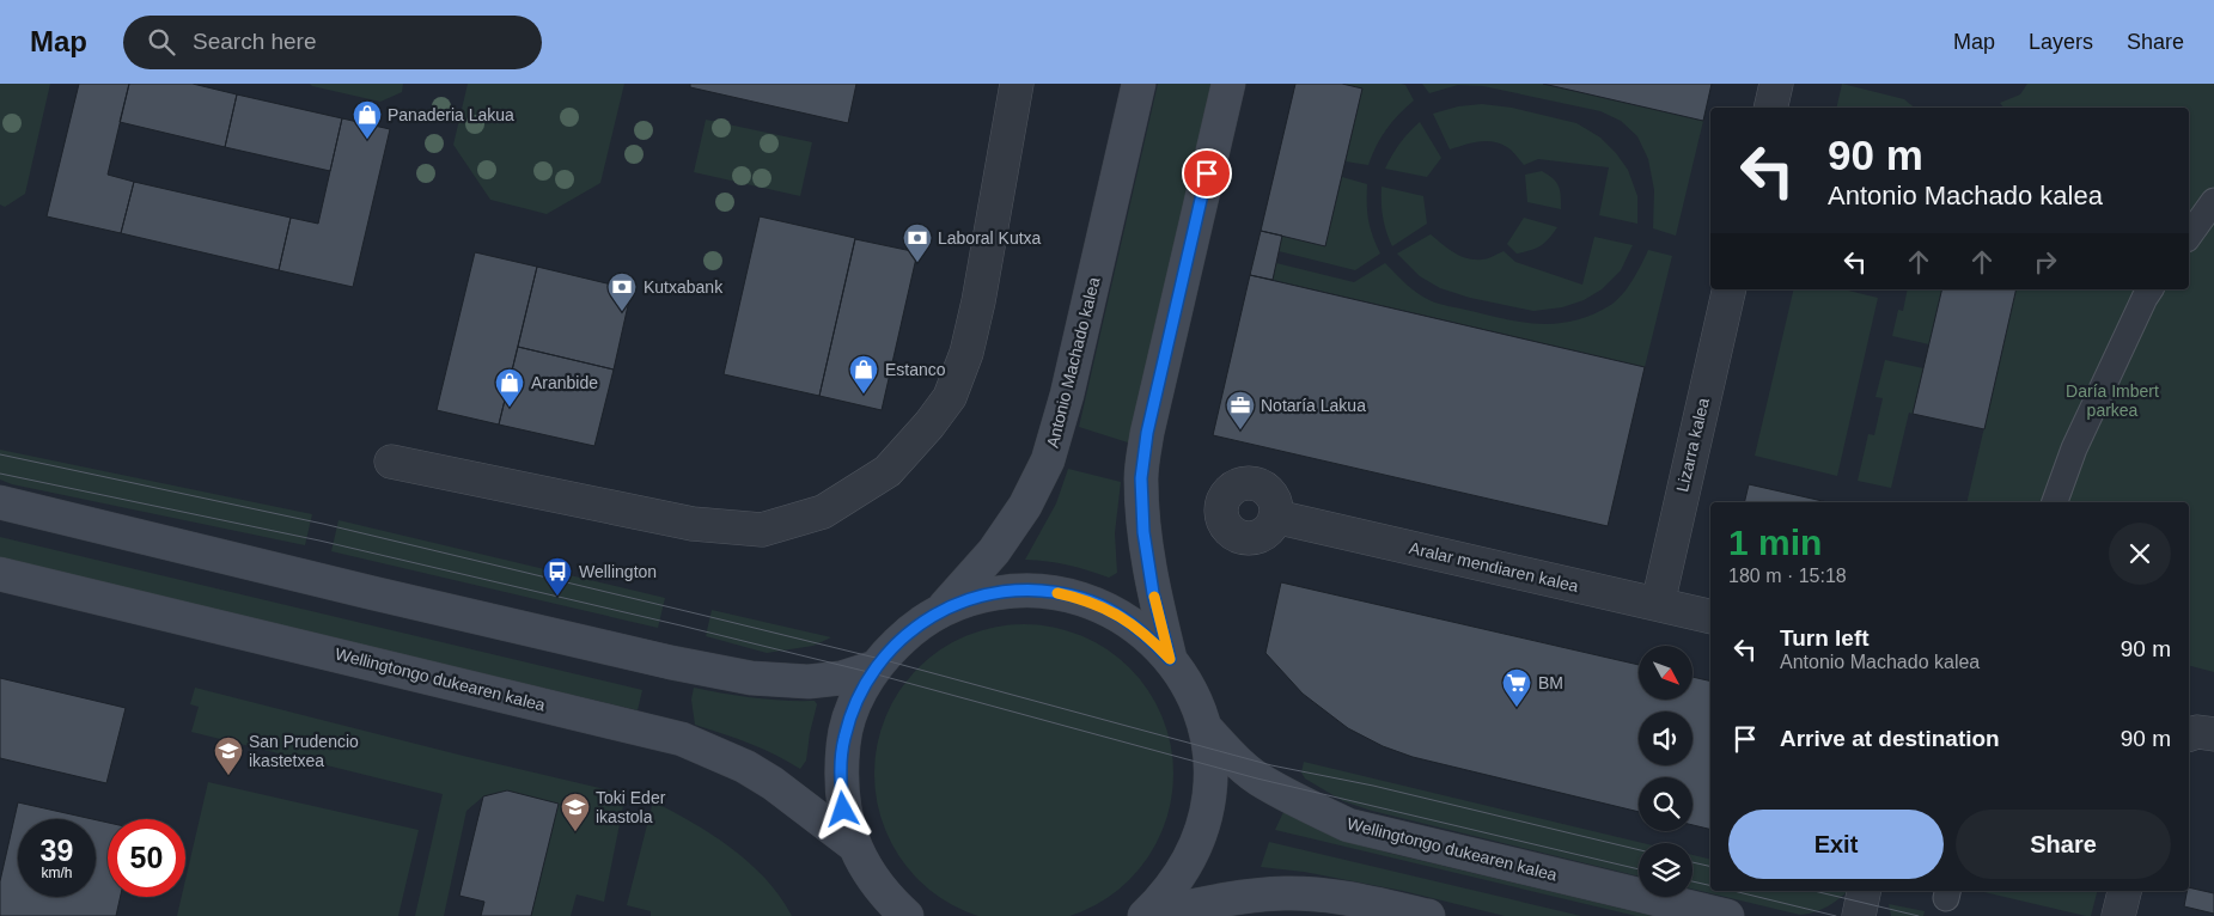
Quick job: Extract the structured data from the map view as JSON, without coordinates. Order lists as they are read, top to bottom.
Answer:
{
  "streets": {
    "main road": ["Antonio Machado kalea", "Wellingtongo dukearen kalea"],
    "street": ["Lizarra kalea", "Aralar mendiaren kalea"]
  },
  "crossings": [
    ["Lizarra kalea", "Aralar mendiaren kalea"]
  ],
  "parks": ["Daría Imbert parkea"],
  "places": {
    "shop": ["Panaderia Lakua", "Estanco", "Aranbide"],
    "bank": ["Laboral Kutxa", "Kutxabank"],
    "office": ["Notaría Lakua"],
    "bus stop": ["Wellington"],
    "supermarket": ["BM"],
    "school or university": ["San Prudencio ikastetxea", "Toki Eder ikastola"]
  },
  "north": "bottom right",
  "page": {
    "header": "Map",
    "search": "Search here",
    "nav": ["Map", "Layers", "Share"],
    "turn": ["90 m", "Antonio Machado kalea"],
    "heading": ["1 min", "180 m · 15:18"],
    "list": [
      {
        "name": "Turn left",
        "note": "Antonio Machado kalea",
        "value": "90 m"
      },
      {
        "name": "Arrive at destination",
        "value": "90 m"
      }
    ],
    "buttons": ["Exit", "Share"],
    "speed": "39 km/h",
    "limit": "50"
  }
}
